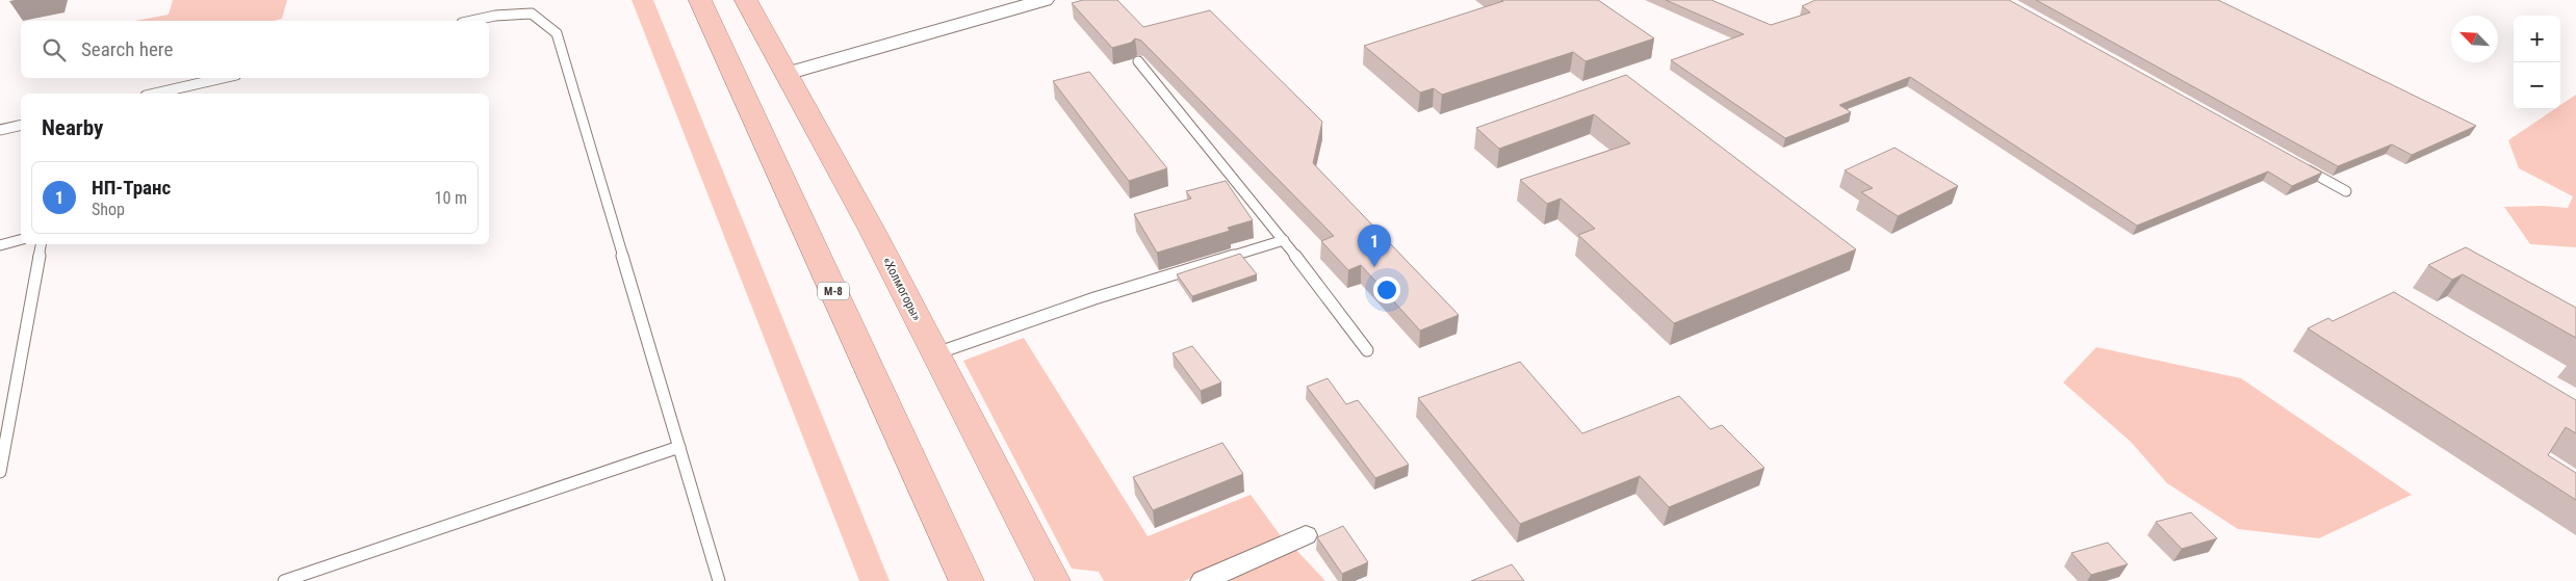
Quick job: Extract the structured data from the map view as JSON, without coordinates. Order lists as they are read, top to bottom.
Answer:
{
  "streets": {
    "highway": ["«Холмогоры»", "М-8"]
  },
  "north": "top left",
  "page": {
    "map_buttons": ["+", "−"],
    "search": "Search here",
    "heading": "Nearby",
    "list": [
      {
        "mark": "1",
        "name": "НП-Транс",
        "note": "Shop",
        "value": "10 m"
      }
    ],
    "pins": "1"
  }
}
